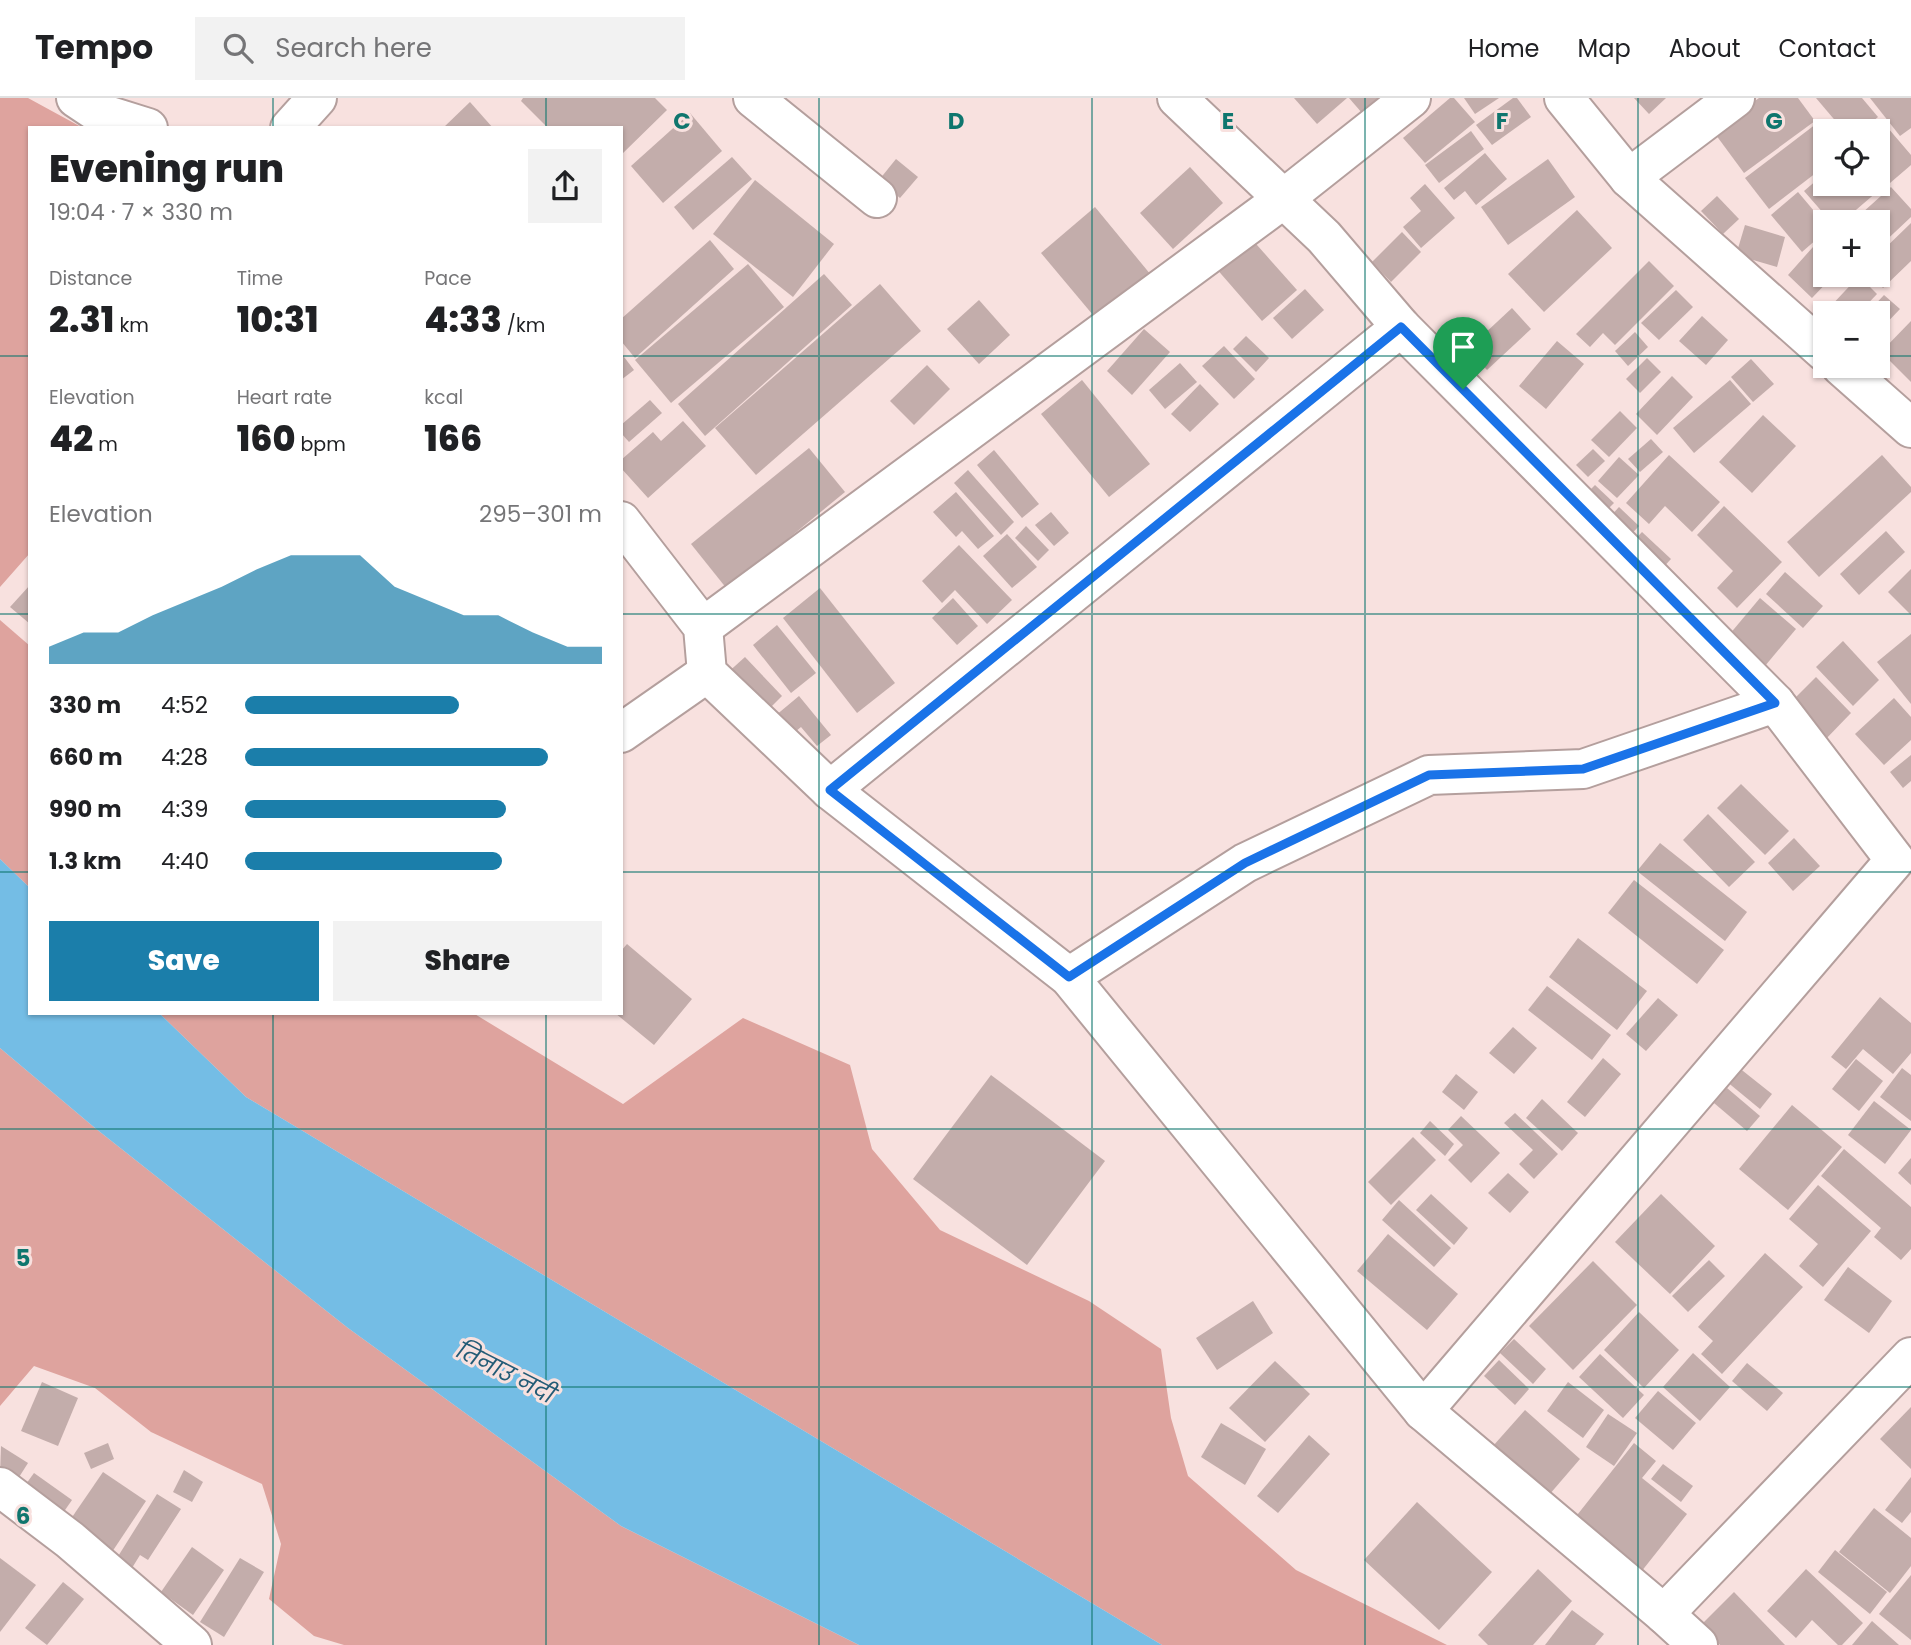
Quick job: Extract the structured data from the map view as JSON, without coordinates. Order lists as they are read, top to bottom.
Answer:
{
  "water": ["तिनाउ नदी"],
  "page": {
    "header": "Tempo",
    "search": "Search here",
    "nav": [
      "Home",
      "Map",
      "About",
      "Contact"
    ],
    "map_buttons": ["+", "−"],
    "heading": ["Evening run", "19:04 · 7 × 330 m"],
    "stats": [
      ["Distance", "2.31 km"],
      ["Time", "10:31"],
      ["Pace", "4:33 /km"],
      ["Elevation", "42 m"],
      ["Heart rate", "160 bpm"],
      ["kcal", "166"]
    ],
    "chart": ["Elevation", "295–301 m"],
    "list": [
      {
        "name": "330 m",
        "note": "4:52"
      },
      {
        "name": "660 m",
        "note": "4:28"
      },
      {
        "name": "990 m",
        "note": "4:39"
      },
      {
        "name": "1.3 km",
        "note": "4:40"
      }
    ],
    "buttons": ["Save", "Share"]
  },
  "grid": {
    "columns": [
      "C",
      "D",
      "E",
      "F",
      "G"
    ],
    "rows": ["5", "6"]
  }
}
